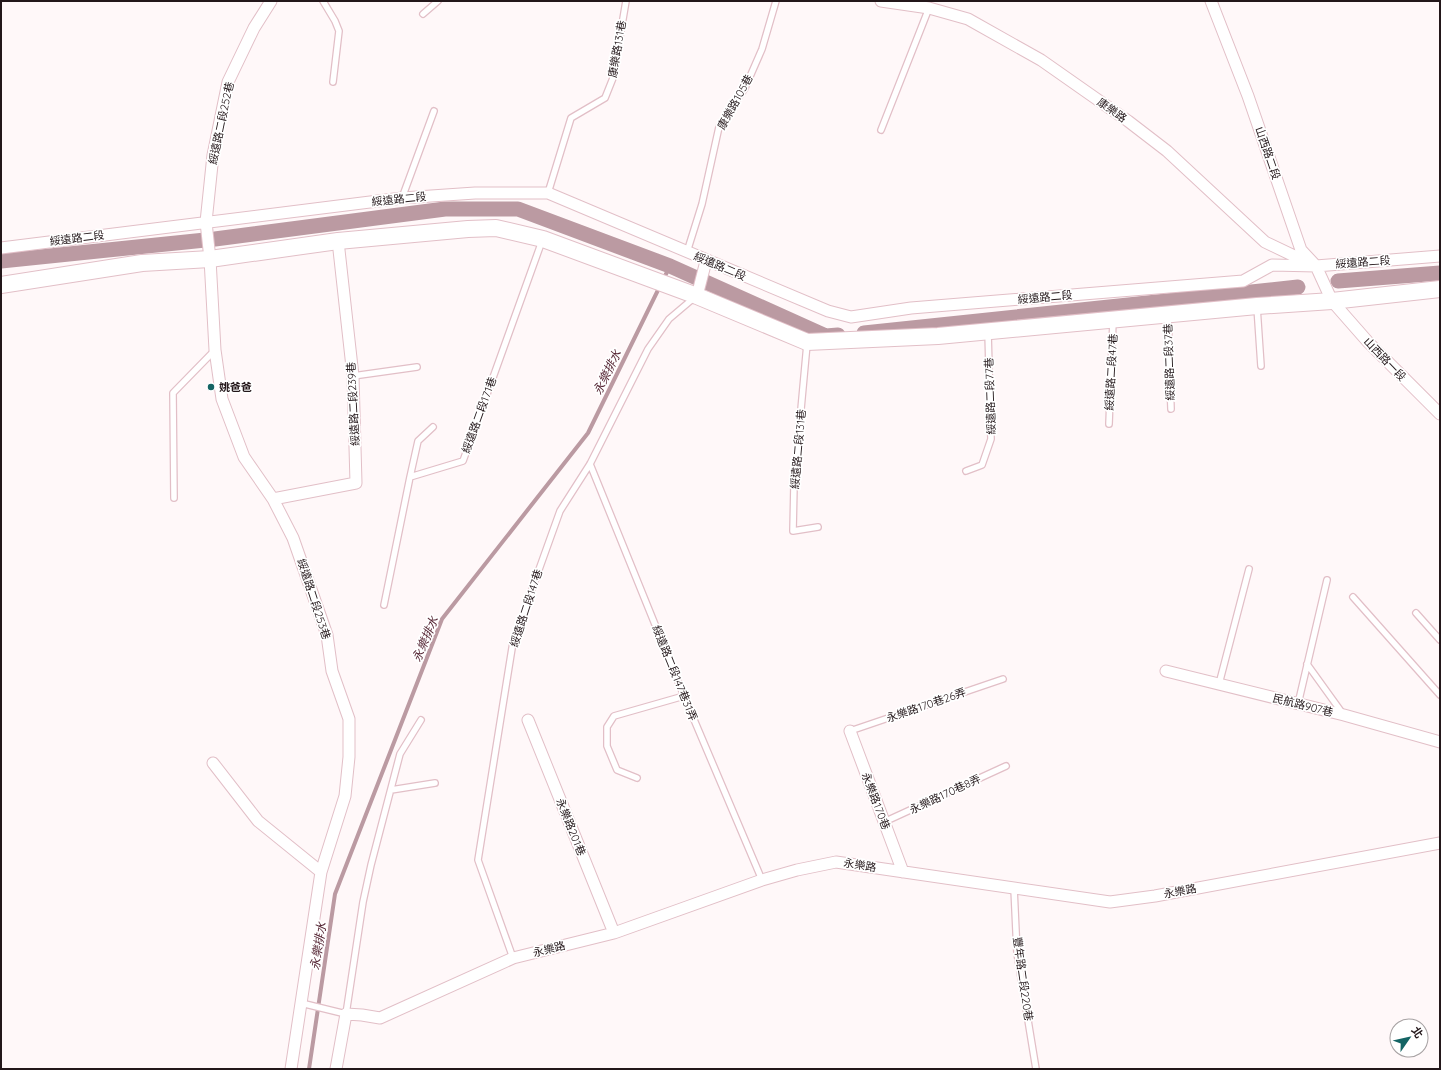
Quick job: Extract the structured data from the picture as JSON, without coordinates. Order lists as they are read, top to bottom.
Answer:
{
  "streets": {
    "street": [
      "康樂路",
      "綏遠路二段252巷",
      "山西路二段",
      "綏遠路二段",
      "山西路一段",
      "綏遠路二段239巷",
      "綏遠路二段253巷",
      "民航路907巷",
      "永樂路170巷",
      "永樂路201巷",
      "永樂路"
    ],
    "lane": [
      "康樂路131巷",
      "康樂路105巷",
      "綏遠路二段37巷",
      "綏遠路二段47巷",
      "綏遠路二段77巷",
      "綏遠路二段171巷",
      "綏遠路二段131巷",
      "綏遠路二段147巷",
      "綏遠路二段147巷31弄",
      "永樂路170巷26弄",
      "永樂路170巷8弄",
      "豐年路二段220巷"
    ]
  },
  "crossings": [
    ["康樂路131巷", "綏遠路二段"],
    ["康樂路105巷", "綏遠路二段"],
    ["康樂路", "山西路二段"],
    ["康樂路", "綏遠路二段"],
    ["綏遠路二段252巷", "綏遠路二段"],
    ["綏遠路二段252巷", "綏遠路二段253巷"],
    ["山西路二段", "綏遠路二段"],
    ["山西路二段", "山西路一段"],
    ["綏遠路二段239巷", "綏遠路二段253巷"],
    ["綏遠路二段253巷", "永樂路"],
    ["綏遠路二段147巷", "綏遠路二段147巷31弄"],
    ["綏遠路二段147巷", "永樂路"],
    ["綏遠路二段147巷31弄", "永樂路"],
    ["永樂路170巷26弄", "永樂路170巷"],
    ["永樂路170巷8弄", "永樂路170巷"],
    ["永樂路170巷", "永樂路"],
    ["永樂路201巷", "永樂路"],
    ["永樂路", "豐年路二段220巷"]
  ],
  "water": ["永樂排水"],
  "places": ["姚爸爸"],
  "north": "top right"
}
